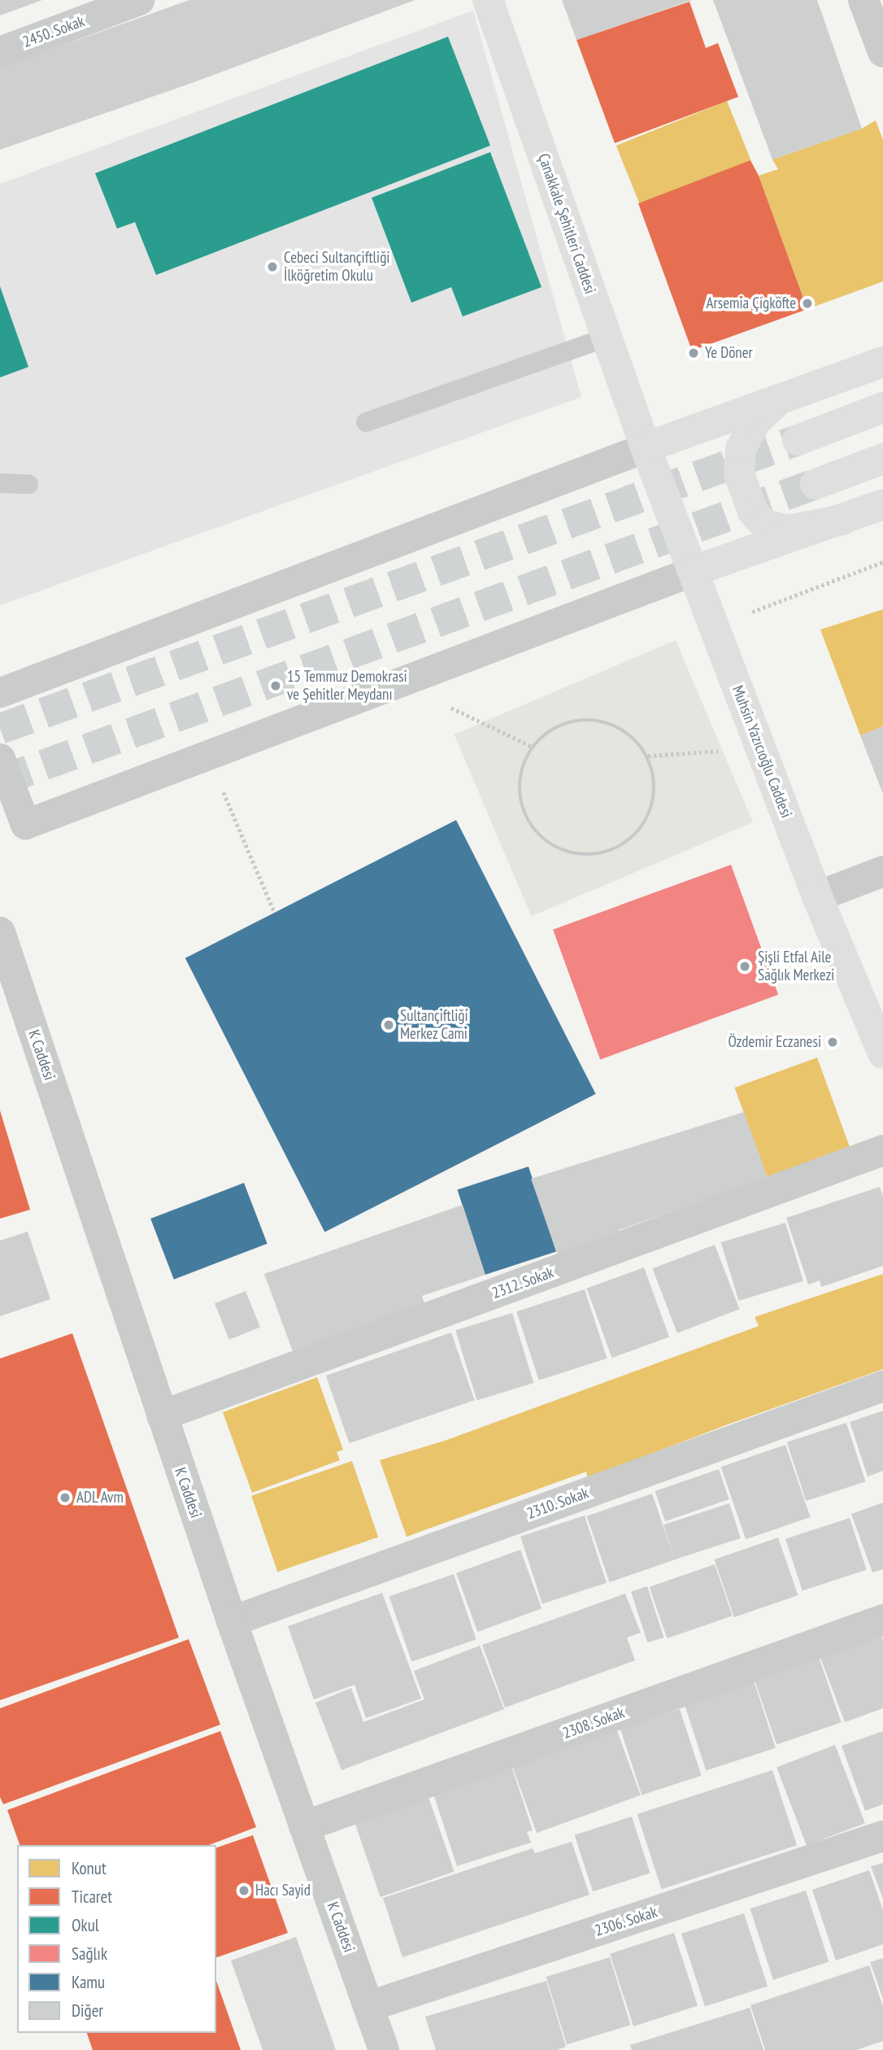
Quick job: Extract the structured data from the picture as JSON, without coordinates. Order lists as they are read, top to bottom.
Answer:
{
  "streets": {
    "main road": ["Çanakkale Şehitleri Caddesi", "Muhsin Yazıcıoğlu Caddesi"],
    "street": [
      "2450. Sokak",
      "K Caddesi",
      "2312. Sokak",
      "2310. Sokak",
      "2308. Sokak",
      "2306. Sokak"
    ]
  },
  "crossings": [
    ["Çanakkale Şehitleri Caddesi", "Muhsin Yazıcıoğlu Caddesi"],
    ["K Caddesi", "2312. Sokak"],
    ["K Caddesi", "2310. Sokak"],
    ["K Caddesi", "2308. Sokak"],
    ["K Caddesi", "2306. Sokak"]
  ],
  "places": [
    "Cebeci Sultançiftliği İlköğretim Okulu",
    "Arsemia Çigköfte",
    "Ye Döner",
    "15 Temmuz Demokrasi ve Şehitler Meydanı",
    "Şişli Etfal Aile Sağlık Merkezi",
    "Sultançiftliği Merkez Cami",
    "Özdemir Eczanesi",
    "ADL Avm",
    "Hacı Sayid"
  ],
  "legend": [
    "Konut",
    "Ticaret",
    "Okul",
    "Sağlık",
    "Kamu",
    "Diğer"
  ]
}
